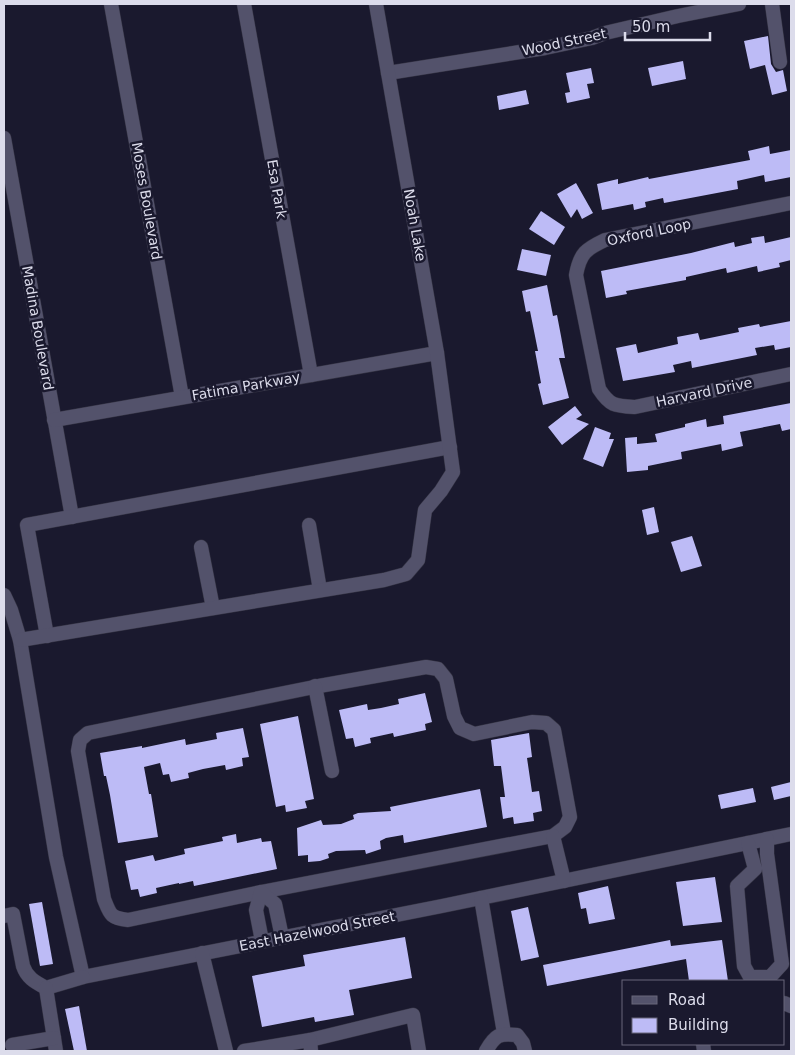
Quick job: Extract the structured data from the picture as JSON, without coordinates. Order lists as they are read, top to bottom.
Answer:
{
  "streets": {
    "street": [
      "Wood Street",
      "Esa Park",
      "Moses Boulevard",
      "Noah Lake",
      "Oxford Loop",
      "Madina Boulevard",
      "Fatima Parkway",
      "Harvard Drive",
      "East Hazelwood Street"
    ]
  },
  "crossings": [
    ["Wood Street", "Noah Lake"],
    ["Esa Park", "Fatima Parkway"],
    ["Moses Boulevard", "Fatima Parkway"],
    ["Noah Lake", "Fatima Parkway"],
    ["Oxford Loop", "Harvard Drive"],
    ["Madina Boulevard", "Fatima Parkway"]
  ],
  "legend": ["Road", "Building"],
  "scale_bar": "50 m"
}
